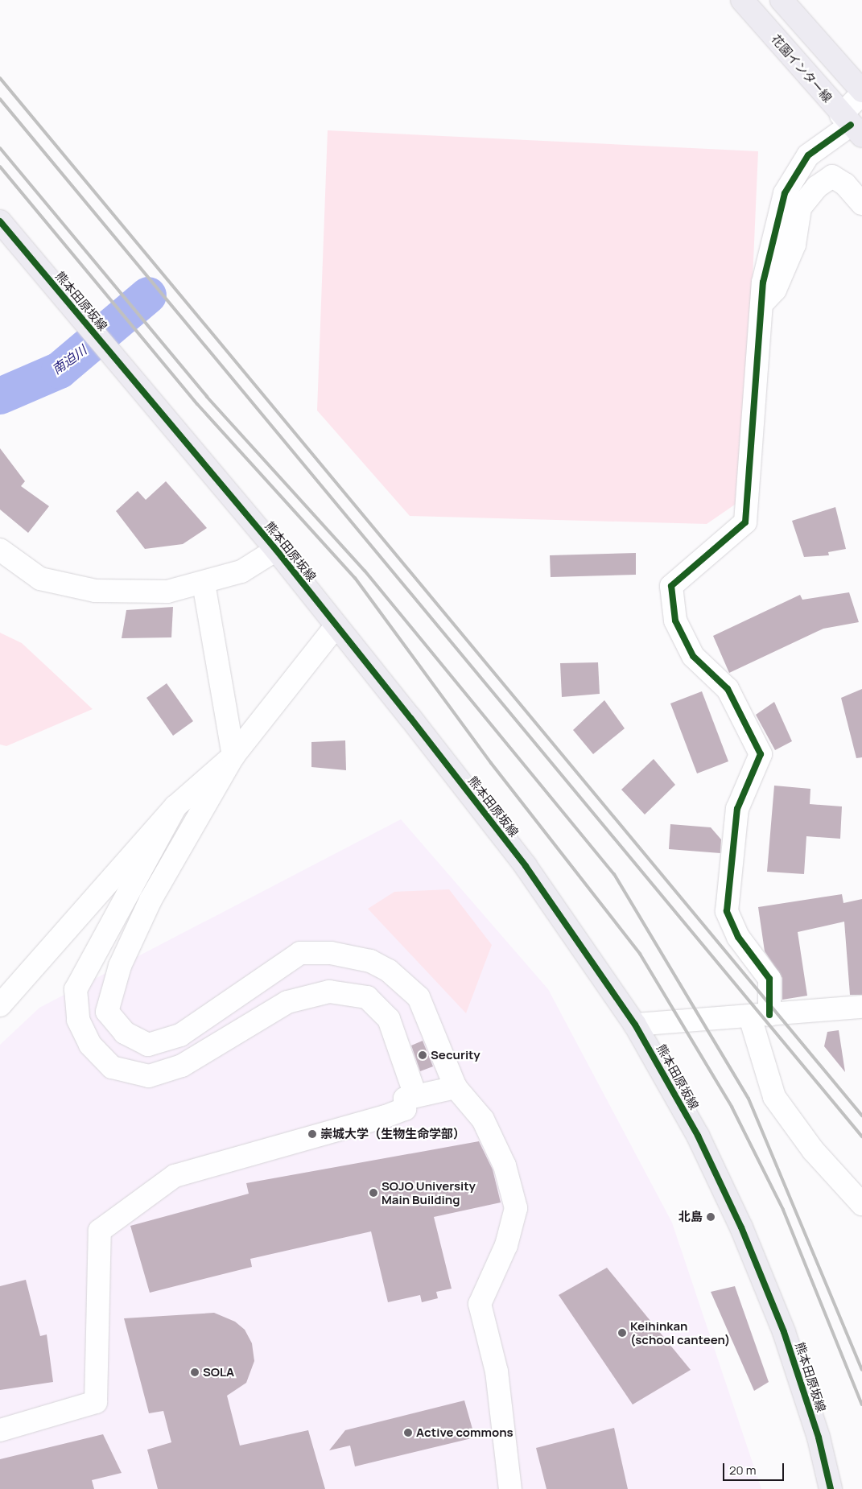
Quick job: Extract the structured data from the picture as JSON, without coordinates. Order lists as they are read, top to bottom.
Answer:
{
  "streets": {
    "main road": ["花園インター線", "熊本田原坂線"]
  },
  "water": ["南迫川"],
  "places": [
    "Security",
    "崇城大学（生物生命学部）",
    "SOJO University Main Building",
    "北島",
    "Keihinkan (school canteen)",
    "SOLA",
    "Active commons"
  ],
  "scale_bar": "20 m"
}
